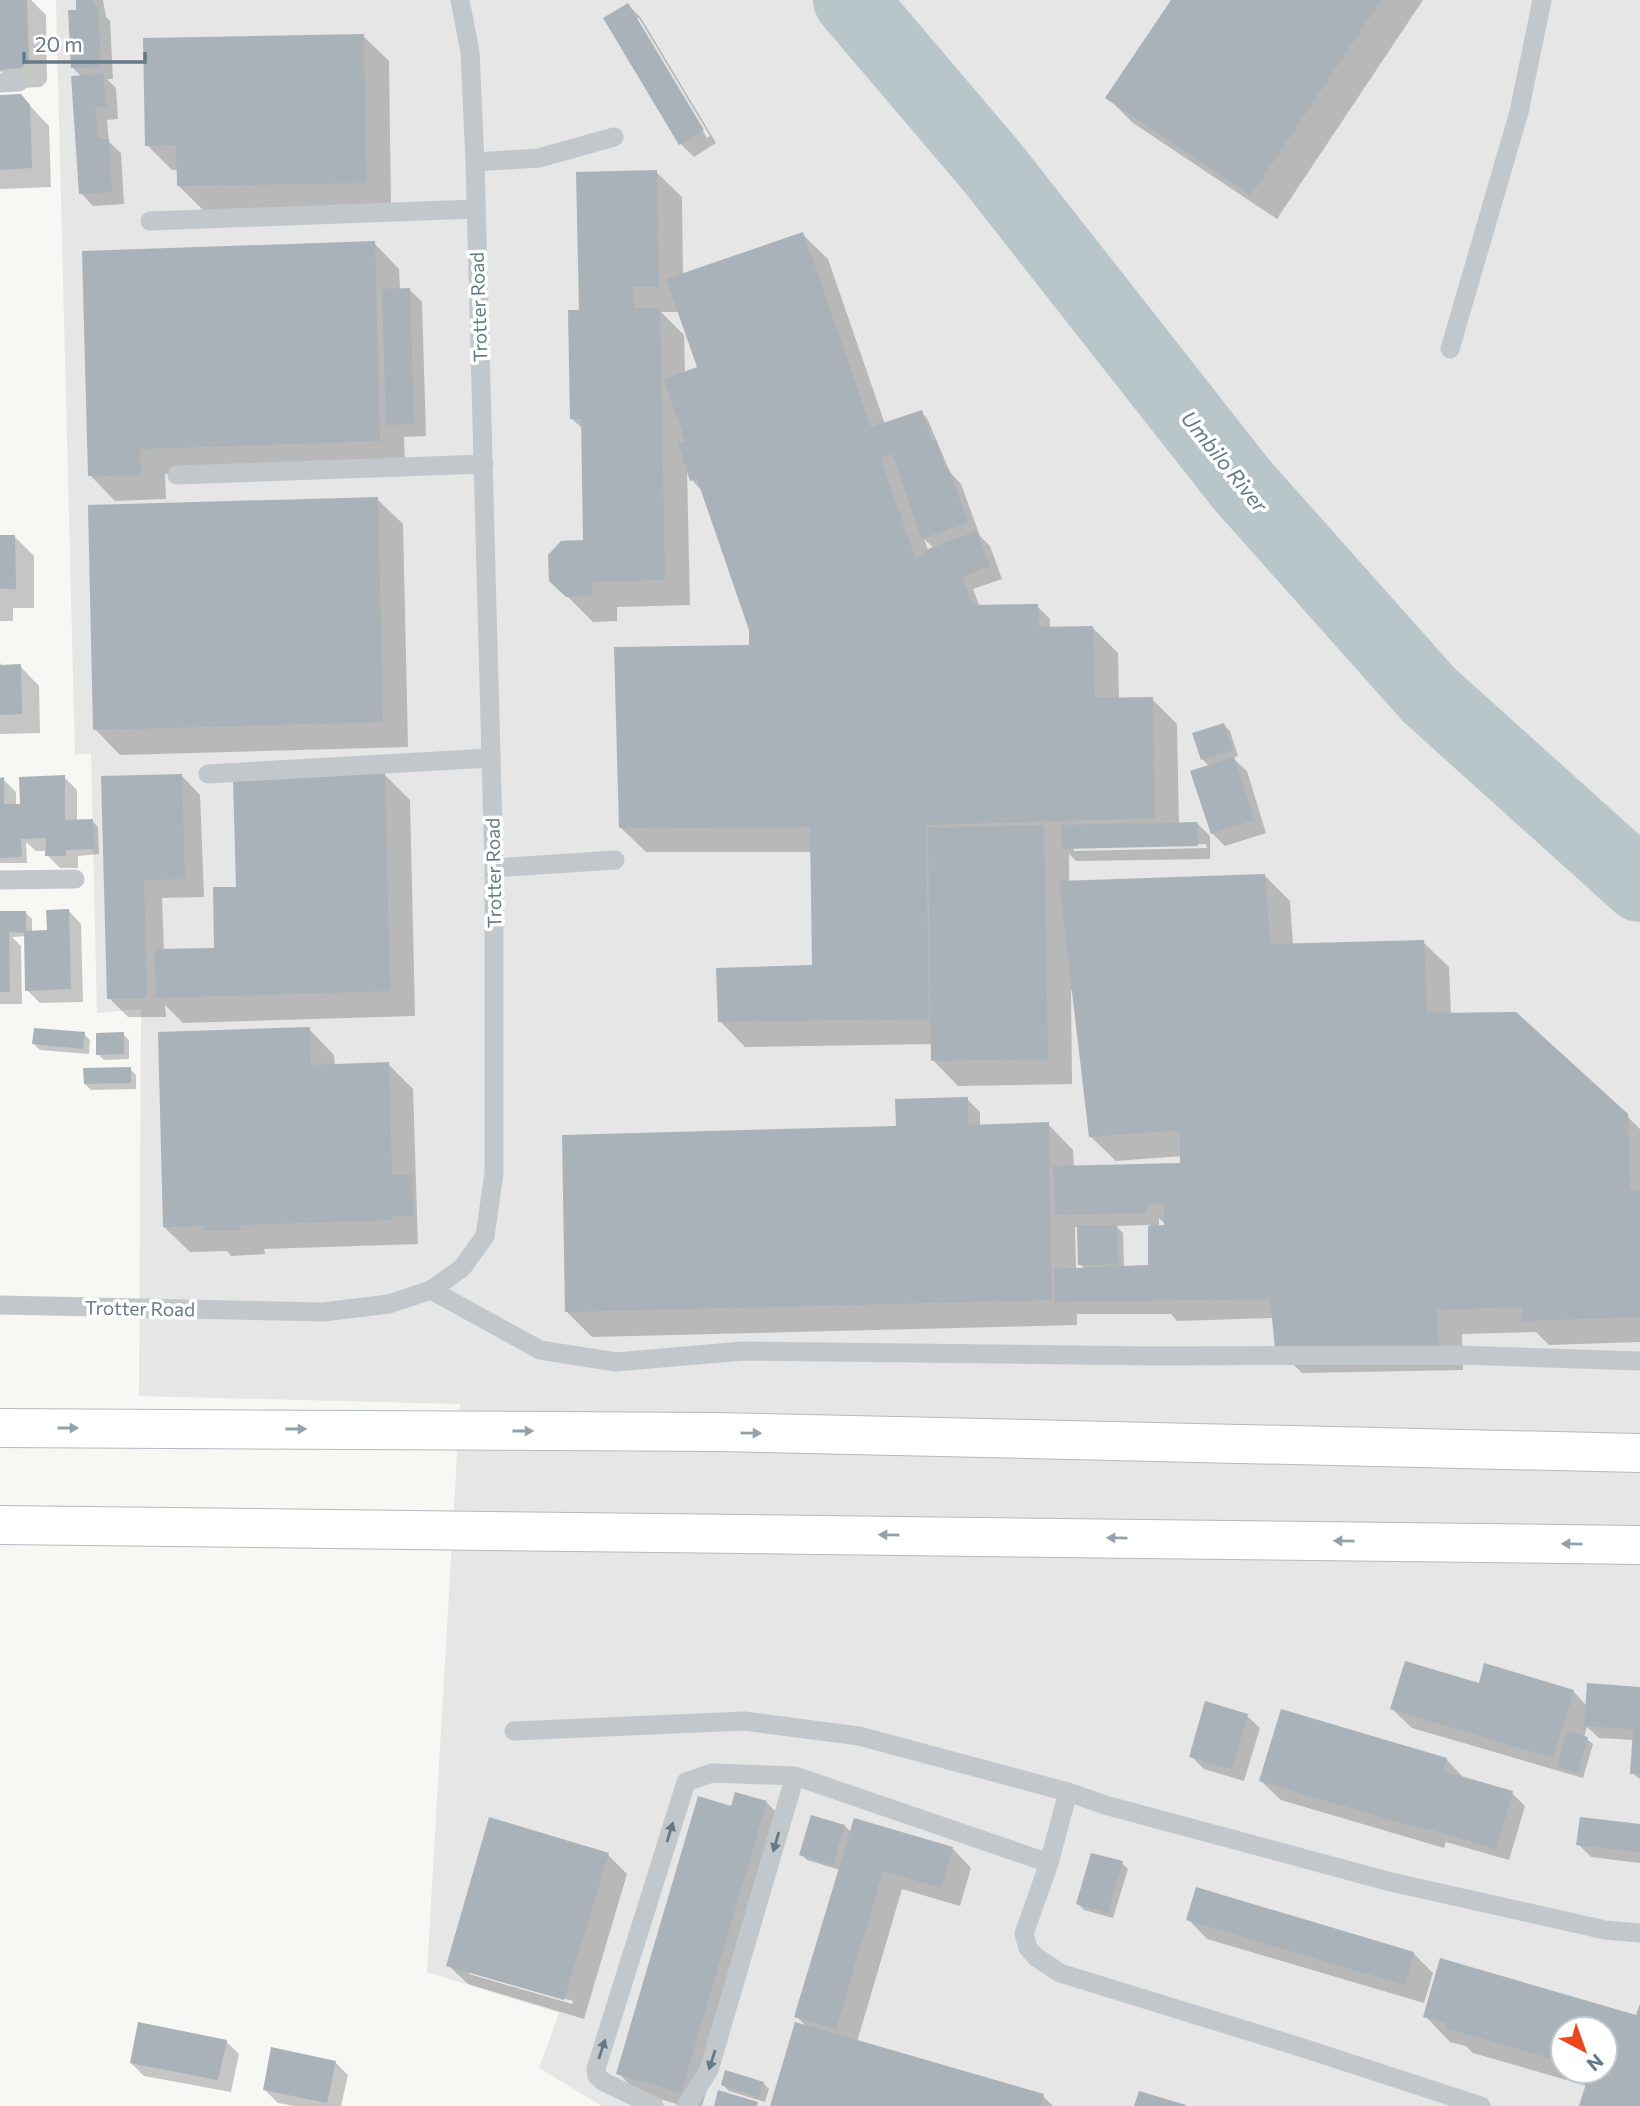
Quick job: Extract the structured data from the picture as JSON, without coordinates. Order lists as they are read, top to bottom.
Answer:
{
  "streets": {
    "lane": ["Trotter Road"]
  },
  "water": ["Umbilo River"],
  "scale_bar": "20 m",
  "north": "bottom right"
}
